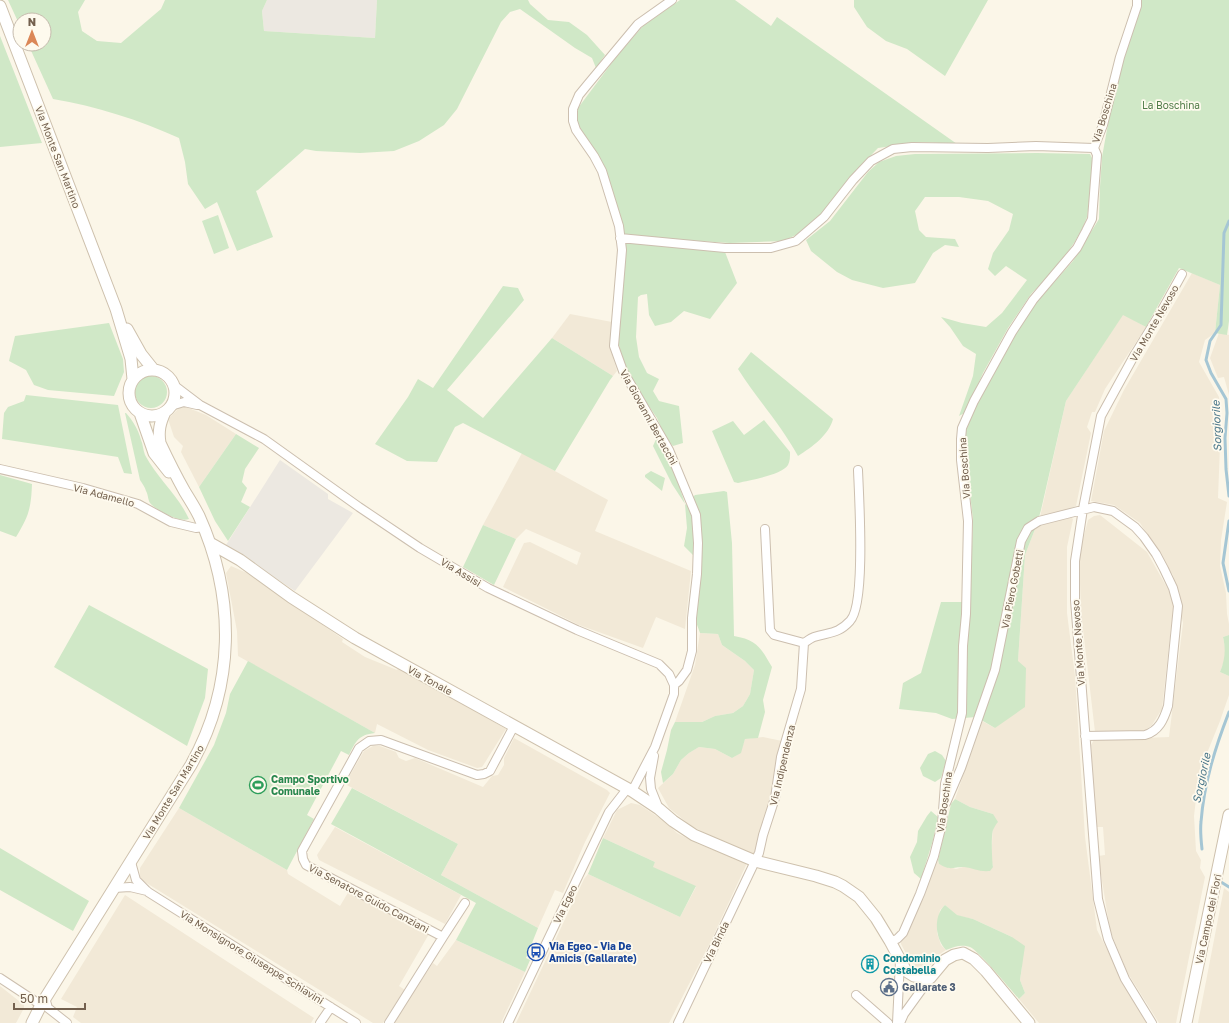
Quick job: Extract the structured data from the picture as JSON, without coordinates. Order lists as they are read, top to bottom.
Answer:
{
  "streets": {
    "street": [
      "Via Boschina",
      "Via Monte San Martino",
      "Via Monte Nevoso",
      "Via Giovanni Bertacchi",
      "Via Adamello",
      "Via Assisi",
      "Via Piero Gobetti",
      "Via Tonale",
      "Via Indipendenza",
      "Via Senatore Guido Canziani",
      "Via Egeo",
      "Via Campo dei Fiori",
      "Via Binda",
      "Via Monsignore Giuseppe Schiavini"
    ]
  },
  "crossings": [
    ["Via Boschina", "Via Piero Gobetti"],
    ["Via Boschina", "Via Tonale"],
    ["Via Monte San Martino", "Via Adamello"],
    ["Via Monte San Martino", "Via Assisi"],
    ["Via Monte San Martino", "Via Tonale"],
    ["Via Monte San Martino", "Via Monsignore Giuseppe Schiavini"],
    ["Via Monte Nevoso", "Via Piero Gobetti"],
    ["Via Giovanni Bertacchi", "Via Assisi"],
    ["Via Tonale", "Via Indipendenza"],
    ["Via Tonale", "Via Senatore Guido Canziani"],
    ["Via Tonale", "Via Egeo"],
    ["Via Tonale", "Via Binda"],
    ["Via Indipendenza", "Via Binda"]
  ],
  "water": ["Sorgiorile"],
  "parks": ["La Boschina"],
  "places": {
    "sports": ["Campo Sportivo Comunale"],
    "bus stop": ["Via Egeo - Via De Amicis (Gallarate)"],
    "building": ["Condominio Costabella"],
    "public building": ["Gallarate 3"]
  },
  "scale_bar": "50 m",
  "north": "top"
}
